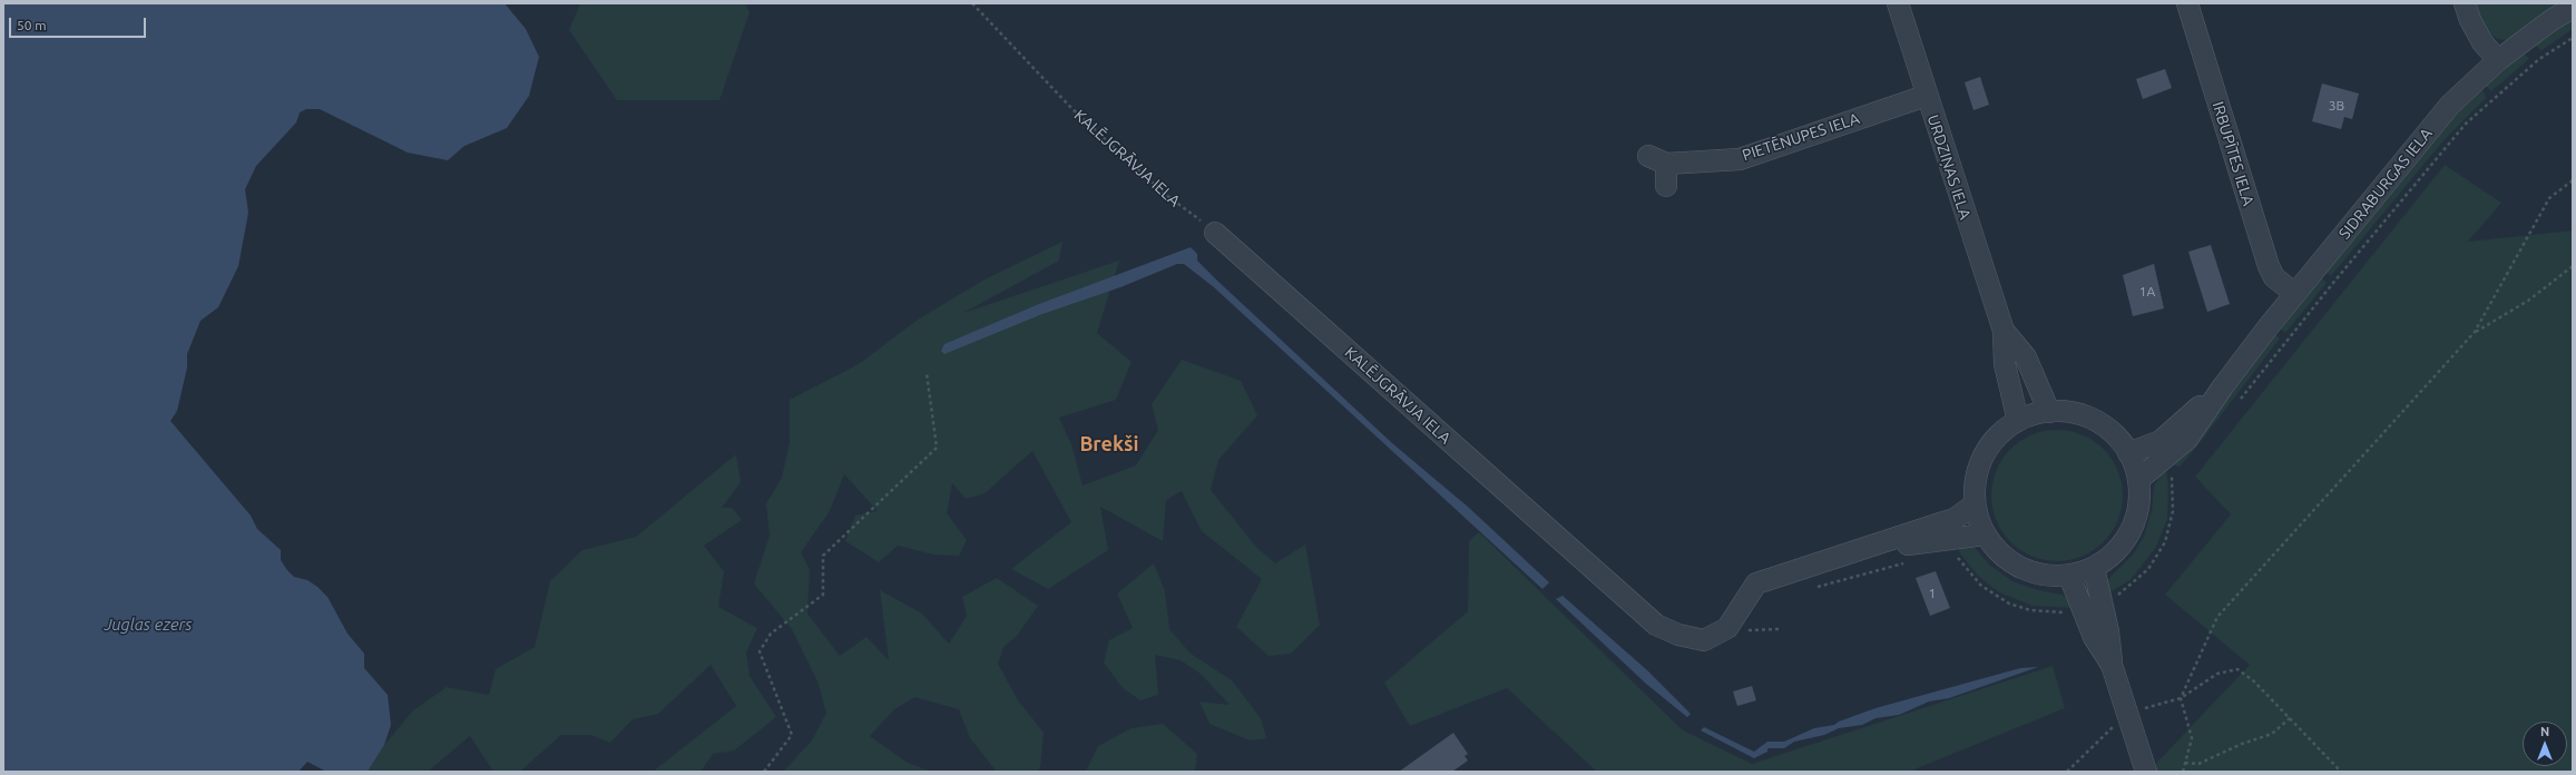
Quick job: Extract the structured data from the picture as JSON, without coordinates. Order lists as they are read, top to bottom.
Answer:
{
  "streets": {
    "street": [
      "PIETĒNUPES IELA",
      "IRBUPĪTES IELA",
      "KALĒJGRĀVJA IELA",
      "URDZIŅAS IELA",
      "SIDRABURGAS IELA"
    ]
  },
  "crossings": [
    ["PIETĒNUPES IELA", "URDZIŅAS IELA"],
    ["IRBUPĪTES IELA", "SIDRABURGAS IELA"]
  ],
  "districts": ["Brekši"],
  "water": ["Juglas ezers"],
  "house_numbers": ["3B", "1A", "1"],
  "scale_bar": "50 m",
  "north": "top"
}
